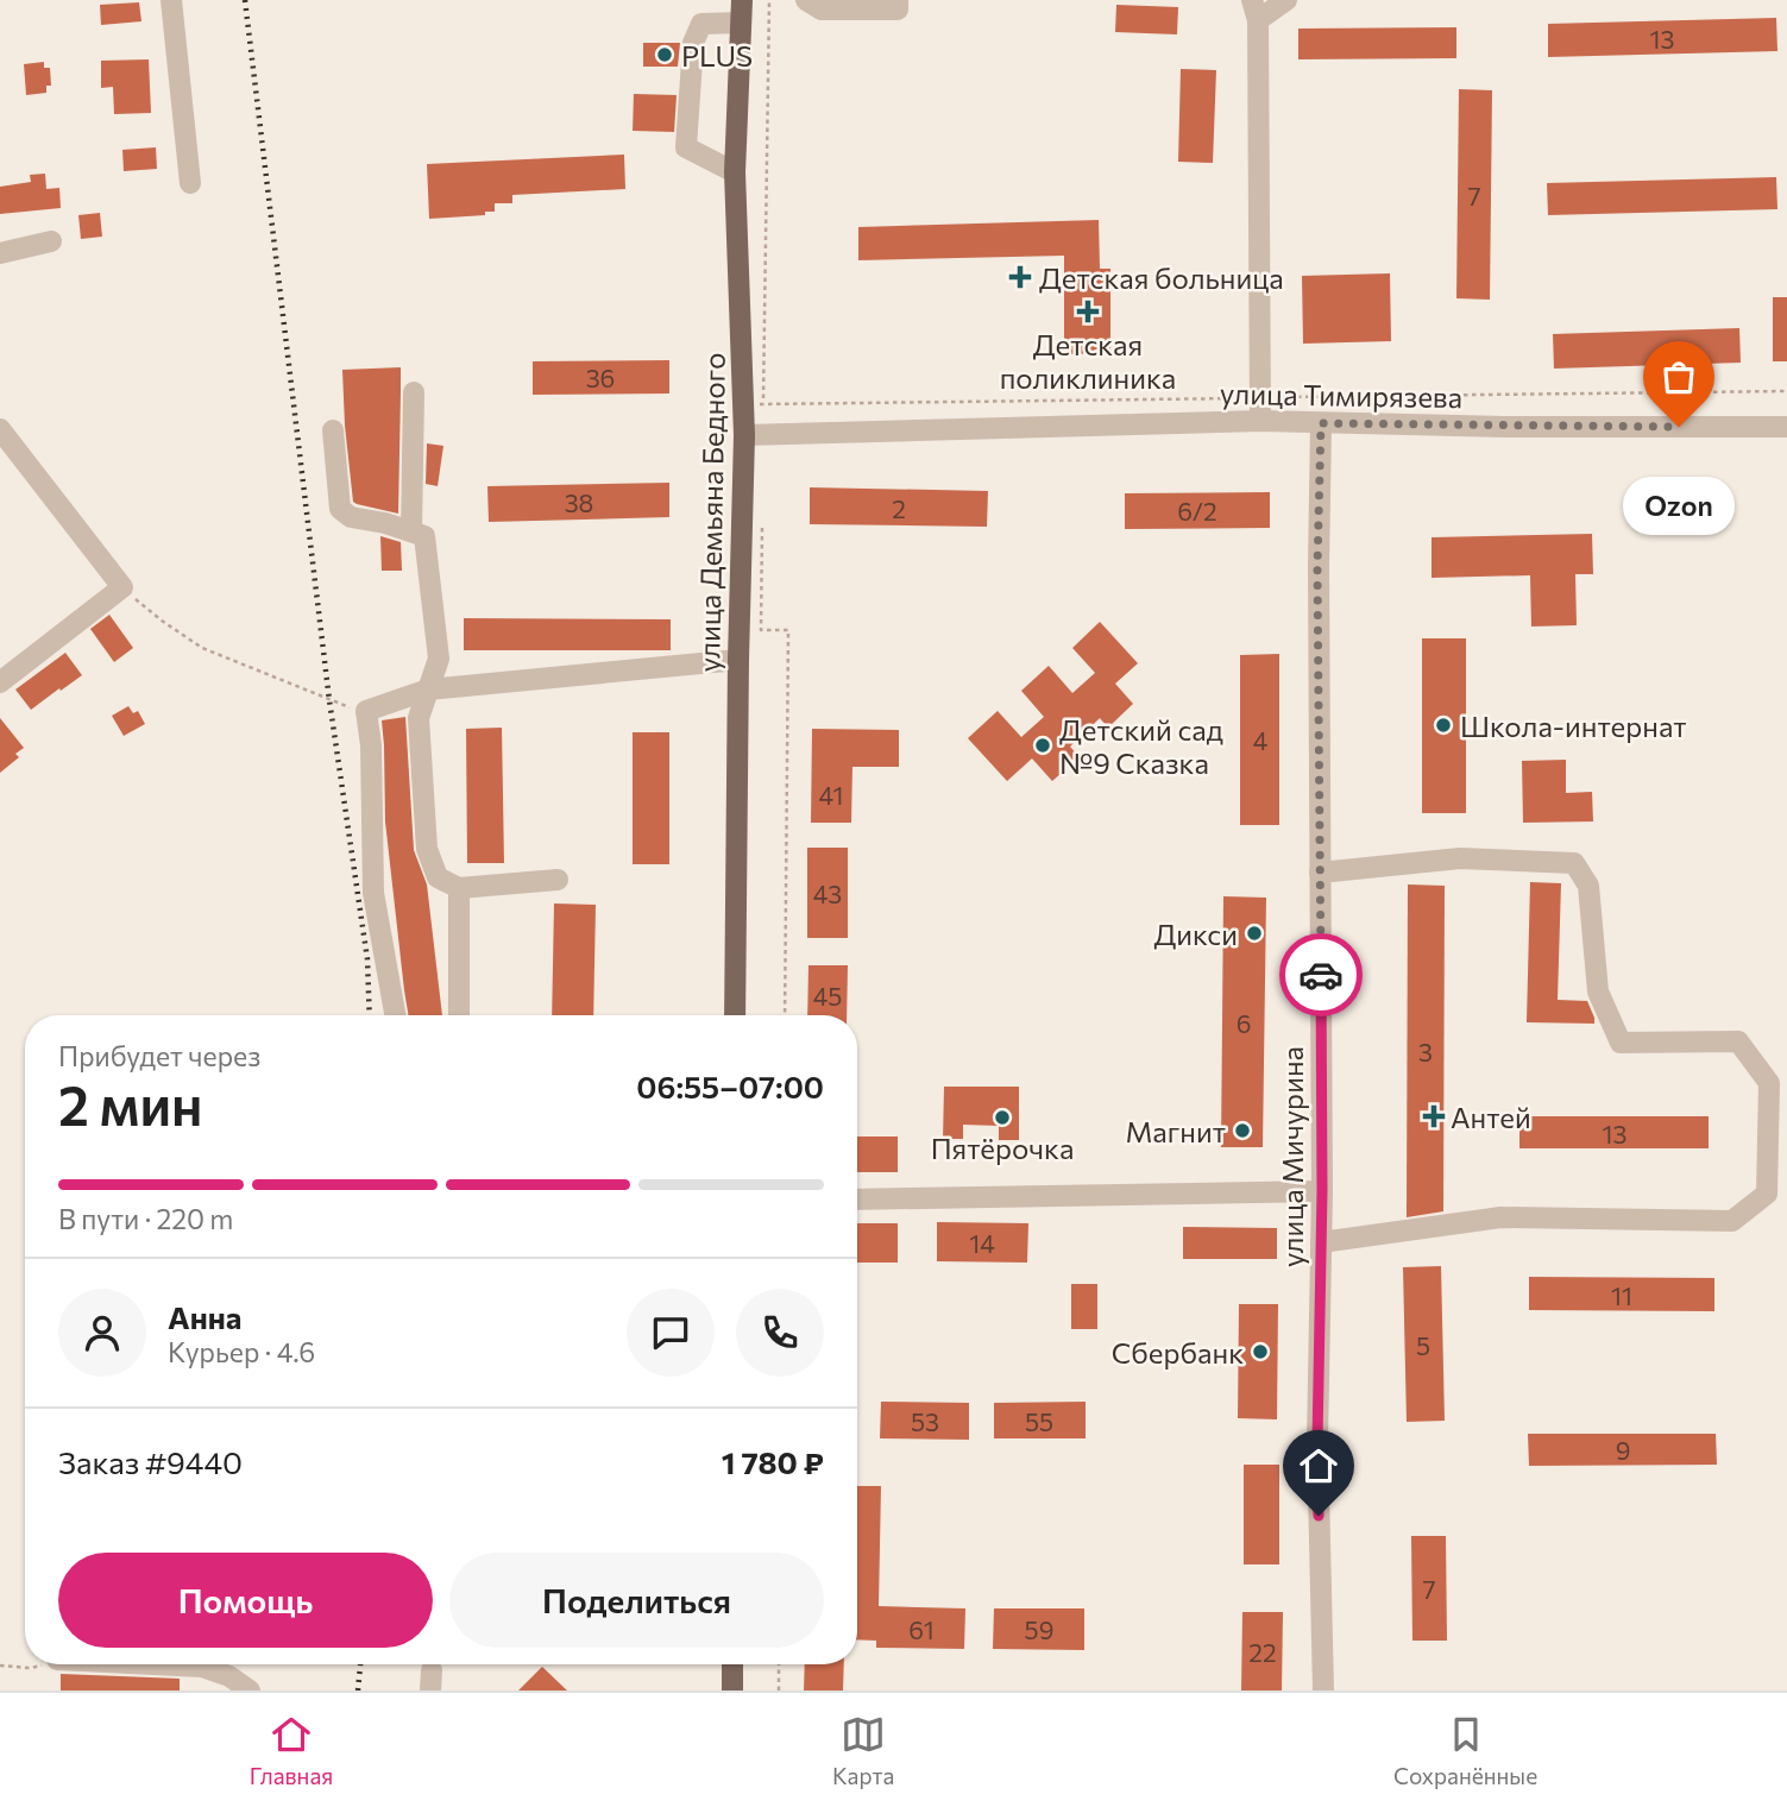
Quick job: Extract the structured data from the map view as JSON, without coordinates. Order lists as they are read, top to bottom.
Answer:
{
  "streets": {
    "main road": ["улица Демьяна Бедного"],
    "street": ["улица Тимирязева", "улица Мичурина"]
  },
  "crossings": [
    ["улица Тимирязева", "улица Демьяна Бедного"],
    ["улица Тимирязева", "улица Мичурина"]
  ],
  "places": {
    "other": [
      "PLUS",
      "Ozon",
      "Школа-интернат",
      "Детский сад №9 Сказка",
      "Дикси",
      "Пятёрочка",
      "Магнит",
      "Сбербанк"
    ],
    "health": ["Детская больница", "Детская поликлиника", "Антей"]
  },
  "house_numbers": [
    "13",
    "7",
    "36",
    "38",
    "2",
    "6/2",
    "4",
    "41",
    "43",
    "45",
    "6",
    "3",
    "13",
    "14",
    "11",
    "5",
    "53",
    "55",
    "9",
    "7",
    "61",
    "59",
    "22"
  ],
  "page": {
    "bubble": "Ozon",
    "heading": ["2 мин", "Прибудет через", "06:55–07:00"],
    "panel": [
      "Анна",
      "Курьер · 4.6",
      "Заказ #9440",
      "1 780 ₽"
    ],
    "bar": "В пути · 220 m",
    "buttons": ["Помощь", "Поделиться"],
    "tabs": ["Главная", "Карта", "Сохранённые"]
  }
}
